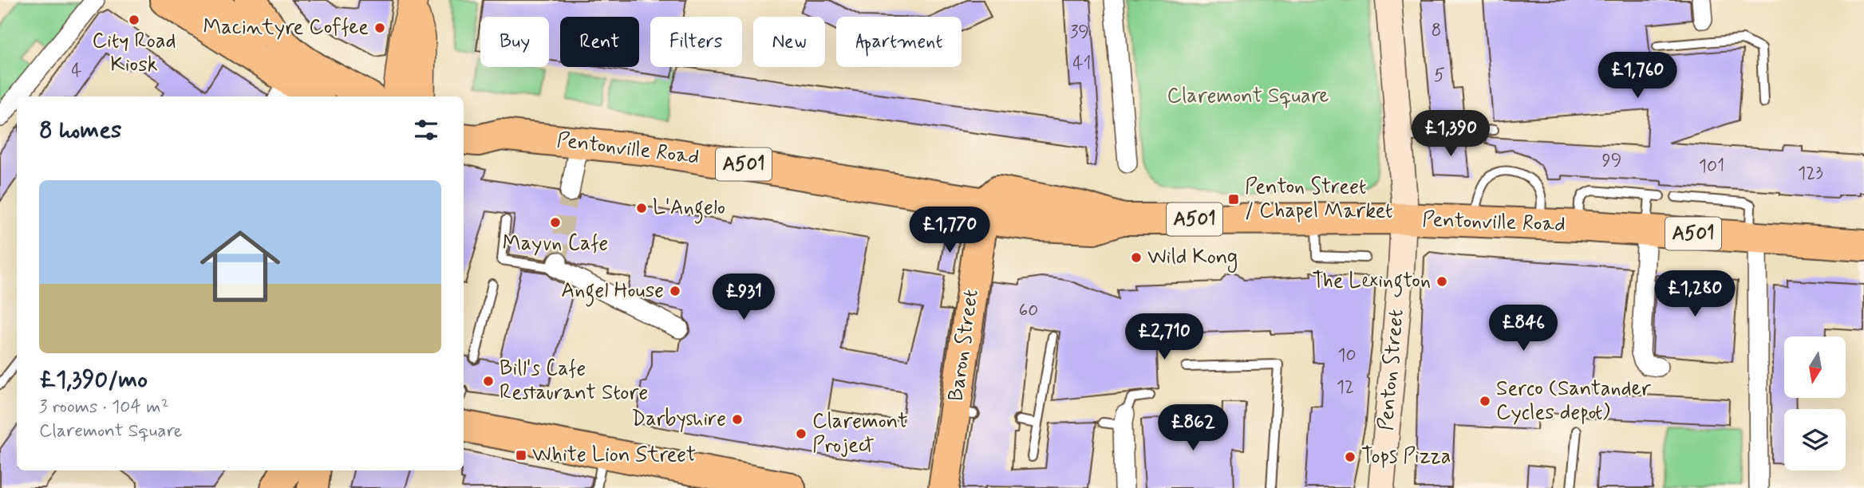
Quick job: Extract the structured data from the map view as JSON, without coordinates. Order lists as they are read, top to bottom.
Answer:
{
  "streets": {
    "highway": ["Pentonville Road", "A501", "Baron Street"],
    "street": ["Penton Street"]
  },
  "crossings": [
    ["Pentonville Road", "Baron Street"],
    ["Pentonville Road", "Penton Street"]
  ],
  "parks": ["Claremont Square"],
  "places": {
    "other": [
      "City Road Kiosk",
      "Macintyre Coffee",
      "L'Angelo",
      "Mayvn Cafe",
      "Wild Kong",
      "The Lexington",
      "Angel House",
      "Bill's Cafe Restaurant Store",
      "Serco (Santander Cycles depot)",
      "Darbyshire",
      "Claremont Project",
      "Tops Pizza"
    ],
    "transit": ["Penton Street / Chapel Market", "White Lion Street"]
  },
  "house_numbers": [
    "8",
    "39",
    "41",
    "4",
    "5",
    "99",
    "101",
    "123",
    "60",
    "10",
    "12"
  ],
  "north": "bottom",
  "page": {
    "chip": [
      "Buy",
      "Rent",
      "Filters",
      "New",
      "Apartment"
    ],
    "price": [
      "£1,760",
      "£1,390",
      "£1,770",
      "£1,280",
      "£931",
      "£846",
      "£2,710",
      "£862"
    ],
    "heading": "8 homes",
    "list": [
      {
        "name": "£1,390/mo",
        "note": "3 rooms · 104 m² · Claremont Square"
      }
    ]
  }
}
